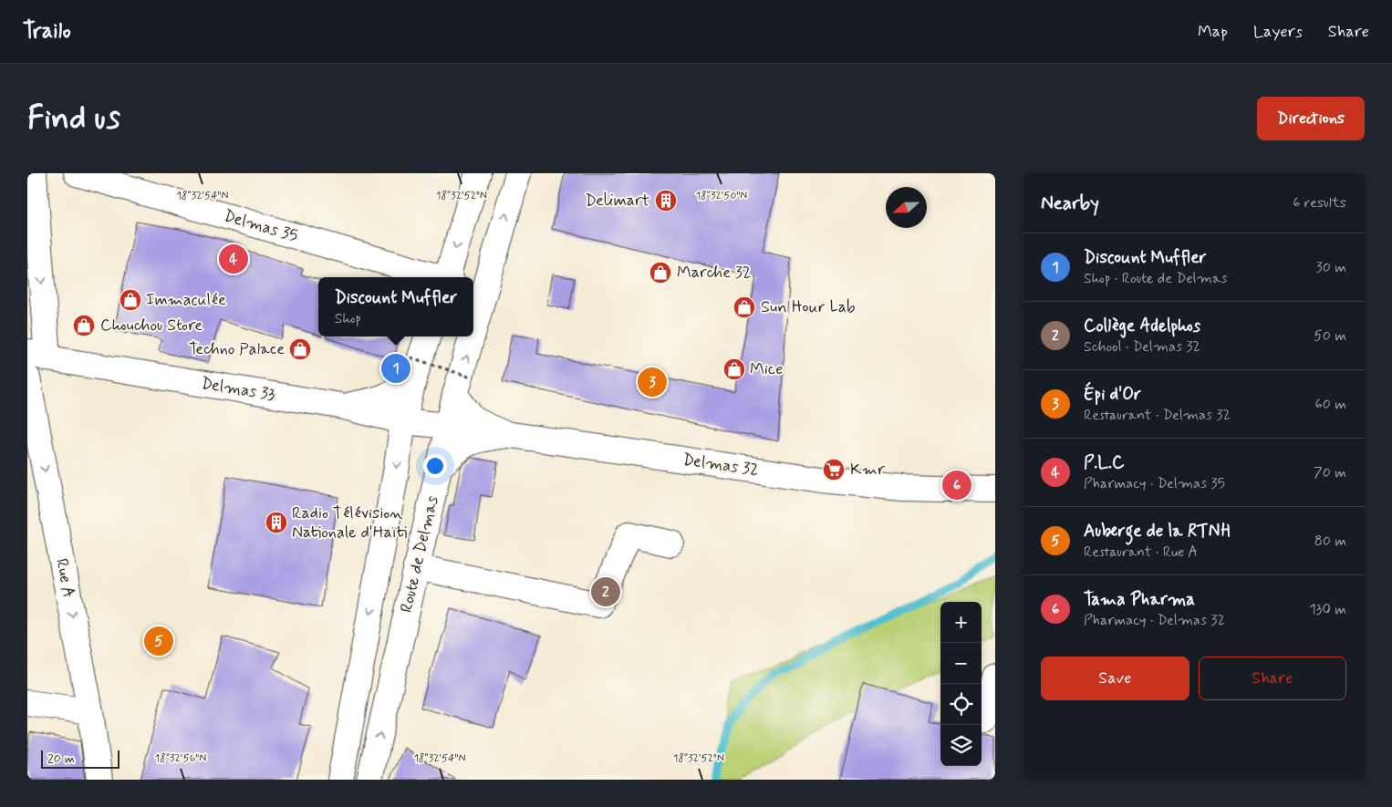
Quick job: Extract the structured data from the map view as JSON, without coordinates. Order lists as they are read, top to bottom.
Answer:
{
  "streets": {
    "main road": [
      "Delmas 35",
      "Delmas 33",
      "Delmas 32",
      "Route de Delmas",
      "Rue A"
    ]
  },
  "crossings": [
    ["Delmas 33", "Delmas 32"],
    ["Delmas 33", "Route de Delmas"],
    ["Delmas 32", "Route de Delmas"]
  ],
  "one_way": ["Rue A"],
  "places": {
    "building": ["Delimart", "Radio Télévision Nationale d'Haïti"],
    "shop": [
      "Marche 32",
      "Immaculée",
      "Sun Hour Lab",
      "Chouchou Store",
      "Techno Palace",
      "Mice"
    ],
    "supermarket": ["Kmr"]
  },
  "scale_bar": "20 m",
  "north": "left",
  "page": {
    "header": "Trailo",
    "nav": ["Map", "Layers", "Share"],
    "buttons": [
      "Directions",
      ["Save", "Share"]
    ],
    "title": "Find us",
    "heading": ["Nearby", "6 results"],
    "list": [
      {
        "mark": "1",
        "name": "Discount Muffler",
        "note": "Shop · Route de Delmas",
        "value": "30 m"
      },
      {
        "mark": "2",
        "name": "Collège Adelphos",
        "note": "School · Delmas 32",
        "value": "50 m"
      },
      {
        "mark": "3",
        "name": "Épi d'Or",
        "note": "Restaurant · Delmas 32",
        "value": "60 m"
      },
      {
        "mark": "4",
        "name": "P.L.C",
        "note": "Pharmacy · Delmas 35",
        "value": "70 m"
      },
      {
        "mark": "5",
        "name": "Auberge de la RTNH",
        "note": "Restaurant · Rue A",
        "value": "80 m"
      },
      {
        "mark": "6",
        "name": "Tama Pharma",
        "note": "Pharmacy · Delmas 32",
        "value": "130 m"
      }
    ],
    "pins": [
      "4",
      "1",
      "3",
      "6",
      "2",
      "5"
    ],
    "popup": ["Discount Muffler", "Shop"],
    "map_buttons": ["+", "−"],
    "scale": "20 m"
  },
  "coordinates": [
    "18°32'54\"N",
    "18°32'52\"N",
    "18°32'50\"N",
    "18°32'56\"N"
  ]
}
